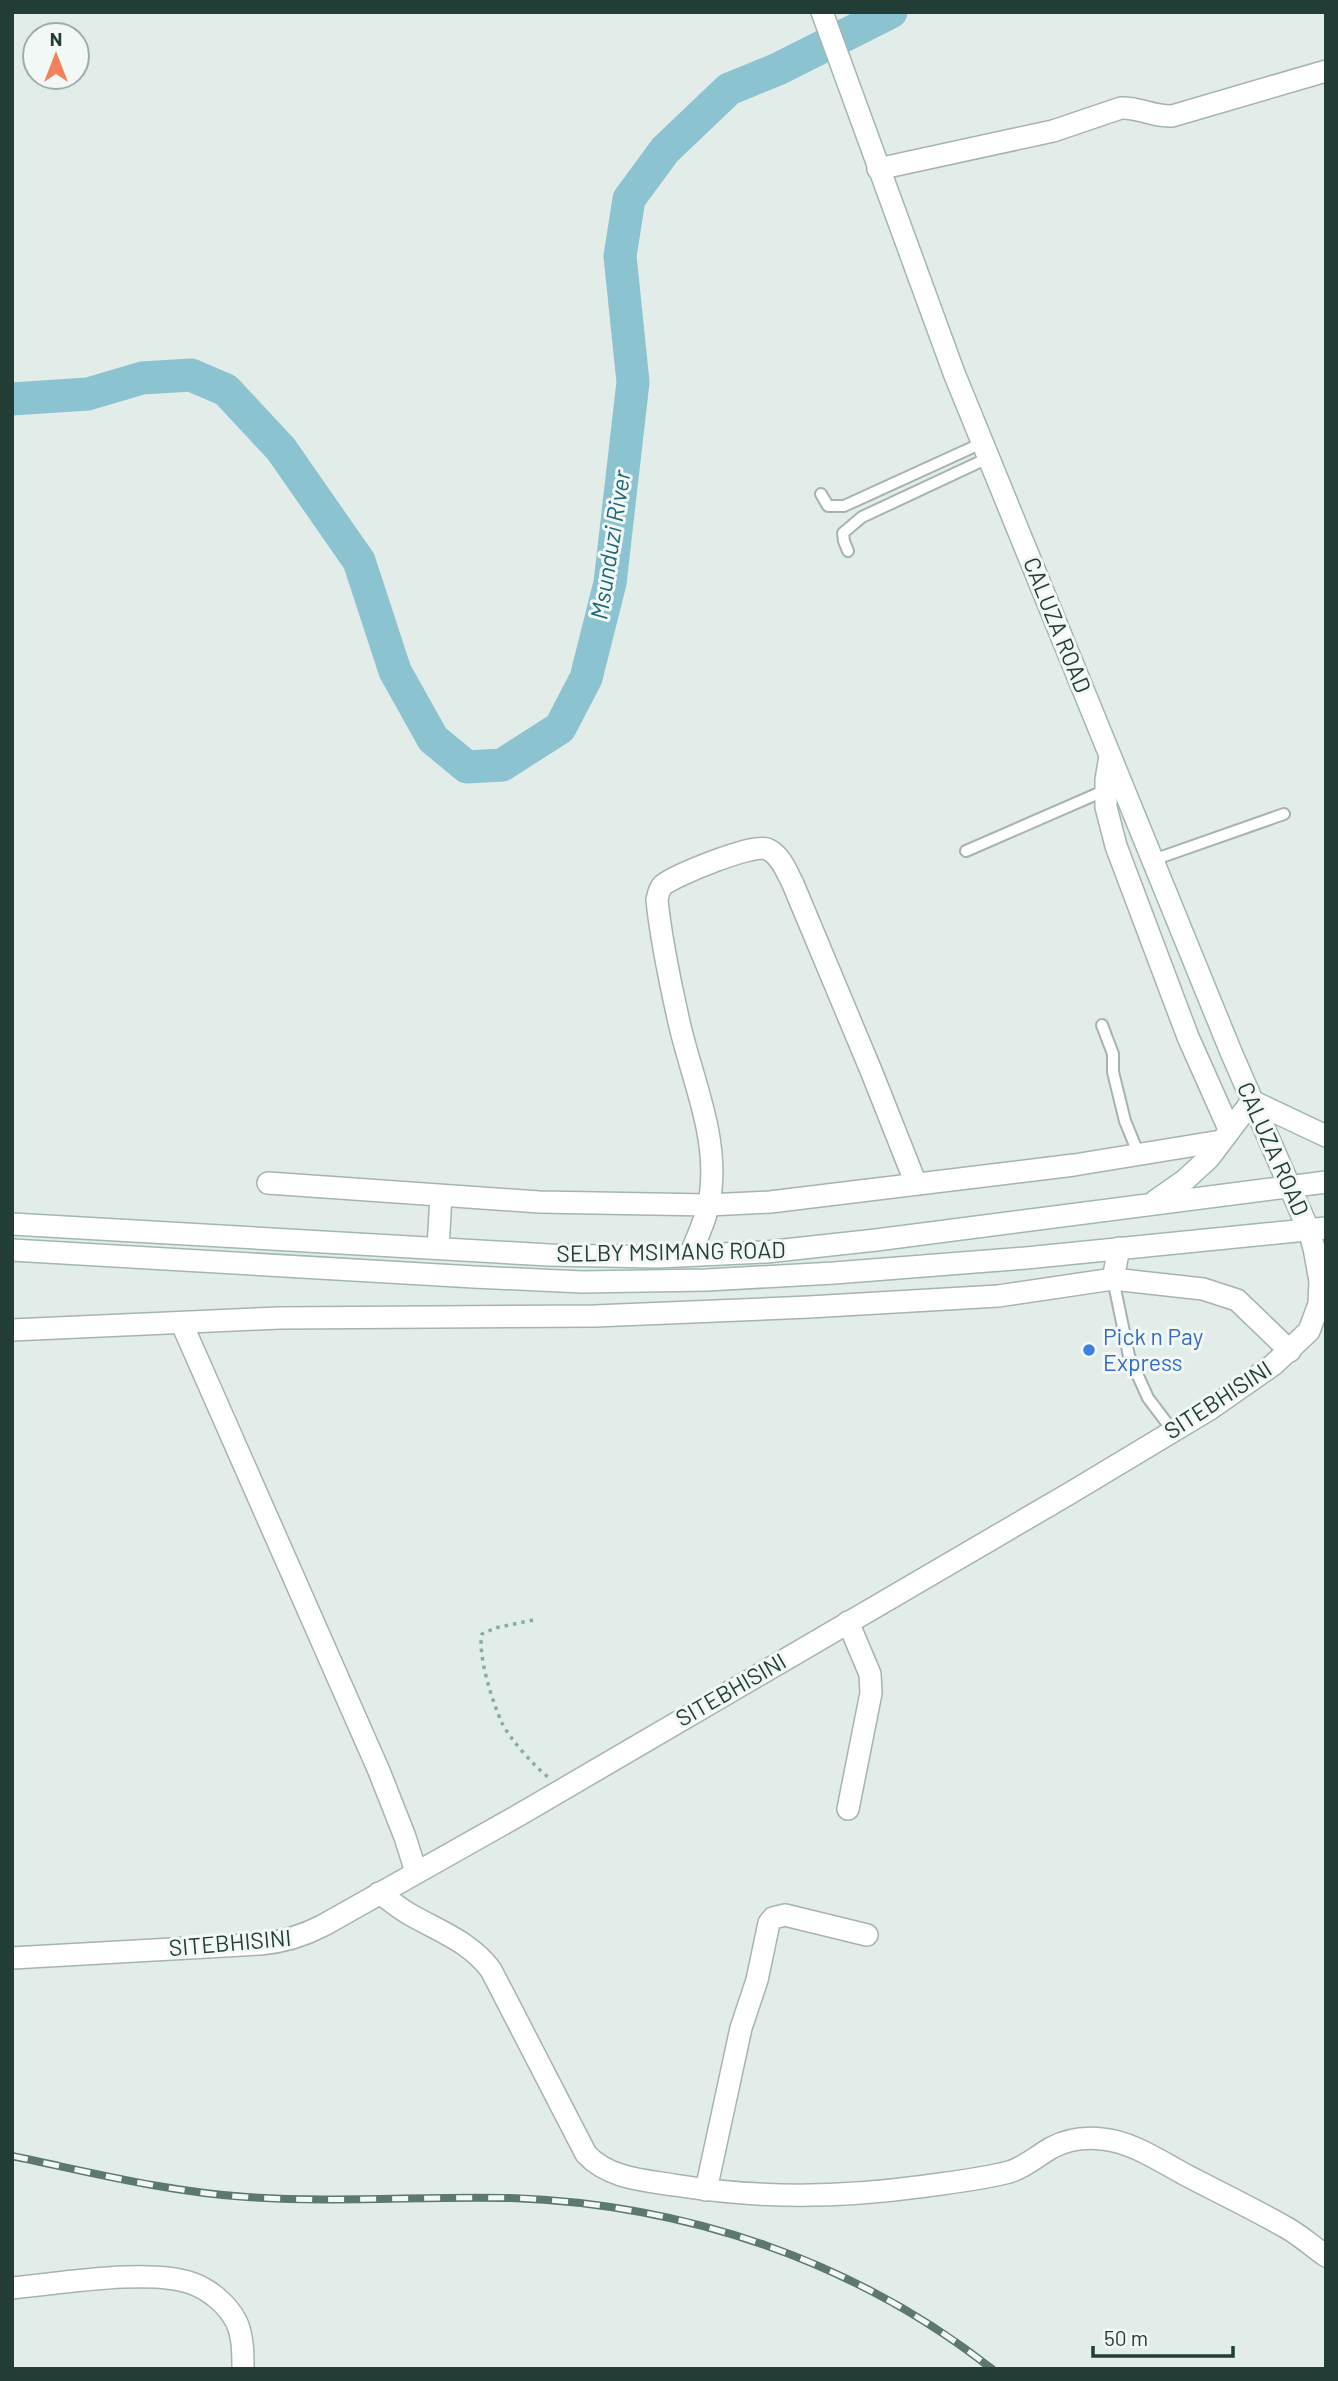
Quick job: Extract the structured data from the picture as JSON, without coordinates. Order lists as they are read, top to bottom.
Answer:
{
  "streets": {
    "street": ["CALUZA ROAD", "SELBY MSIMANG ROAD", "SITEBHISINI"]
  },
  "crossings": [
    ["CALUZA ROAD", "SELBY MSIMANG ROAD"],
    ["CALUZA ROAD", "SITEBHISINI"],
    ["SELBY MSIMANG ROAD", "SITEBHISINI"]
  ],
  "water": ["Msunduzi River"],
  "places": ["Pick n Pay Express"],
  "scale_bar": "50 m",
  "north": "top"
}
